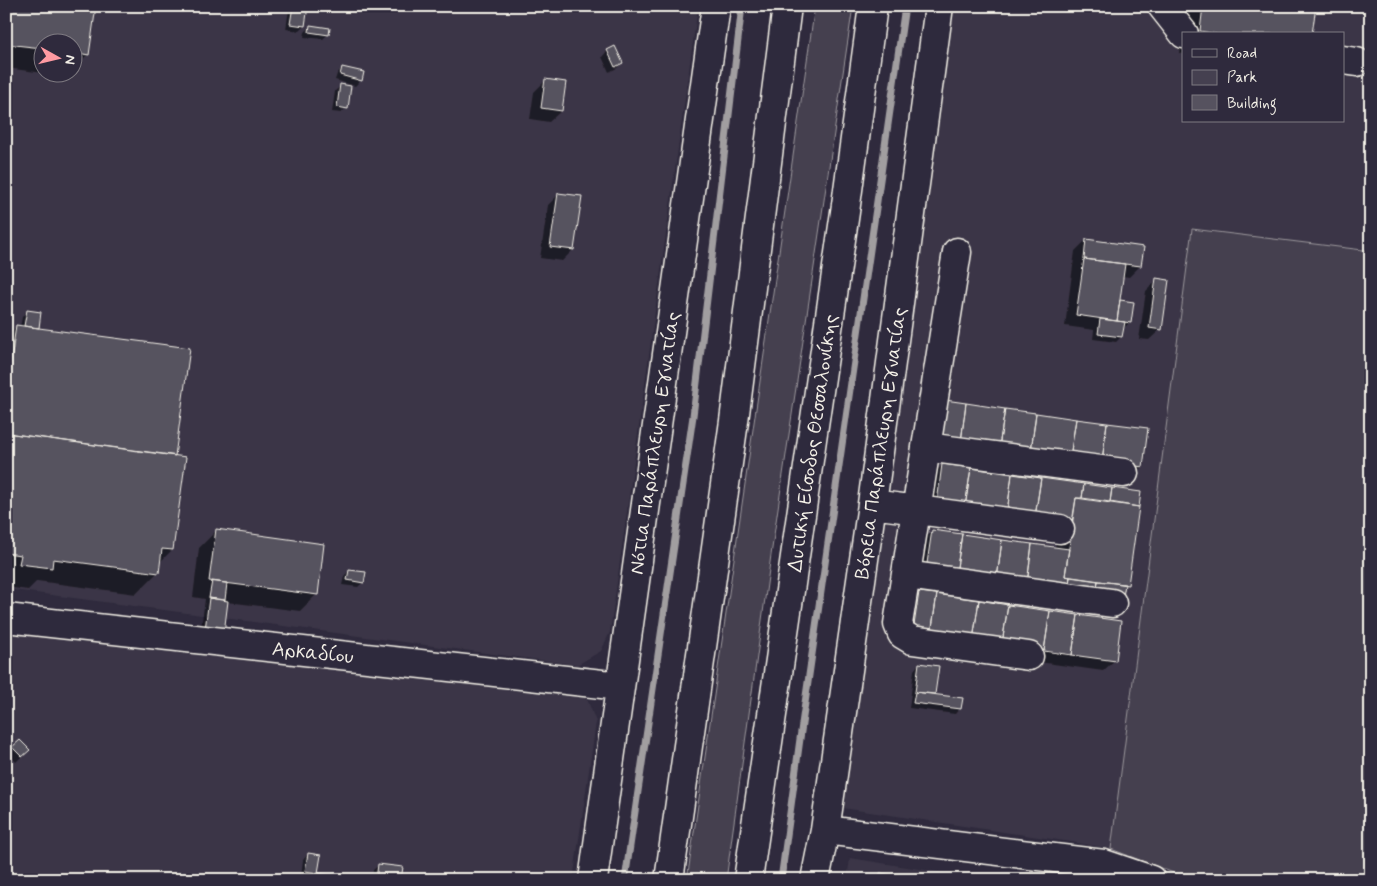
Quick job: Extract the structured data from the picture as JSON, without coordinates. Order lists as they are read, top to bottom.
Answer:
{
  "streets": {
    "main road": [
      "Νότια Παράπλευρη Εγνατίας",
      "Δυτική Είσοδος Θεσσαλονίκης",
      "Βόρεια Παράπλευρη Εγνατίας",
      "Αρκαδίου"
    ]
  },
  "crossings": [
    ["Νότια Παράπλευρη Εγνατίας", "Αρκαδίου"]
  ],
  "legend": ["Road", "Park", "Building"],
  "north": "right"
}
